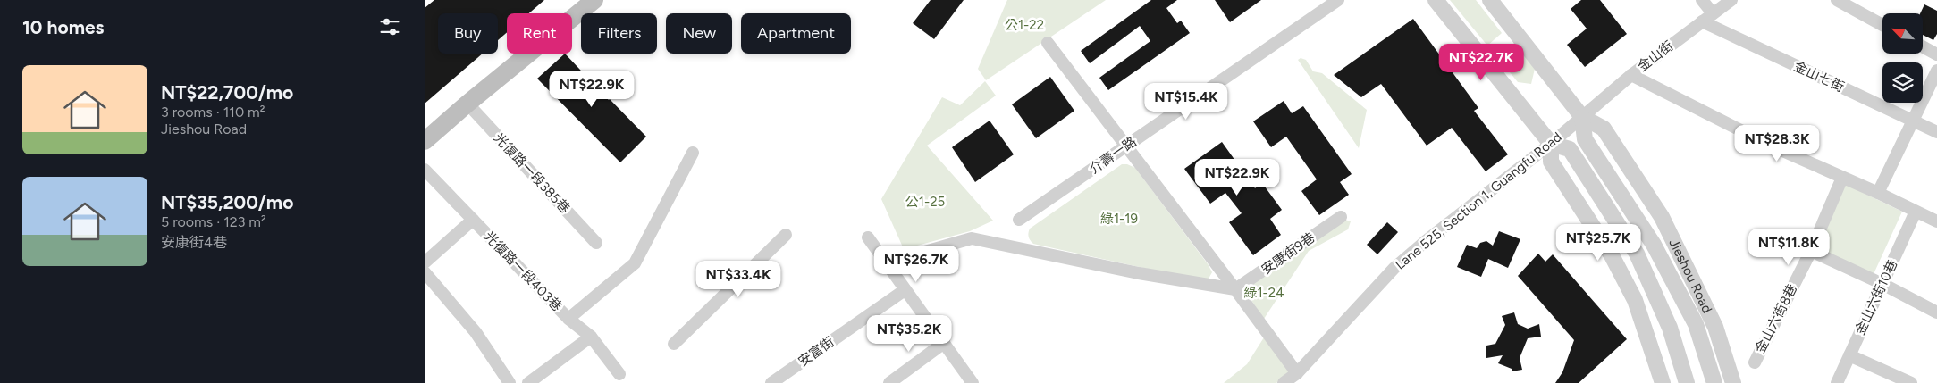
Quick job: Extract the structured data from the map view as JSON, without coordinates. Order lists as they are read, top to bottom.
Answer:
{
  "streets": {
    "street": [
      "金山街",
      "金山七街",
      "介壽一路",
      "光復路一段385巷",
      "Lane 525, Section 1, Guangfu Road",
      "安康街9巷",
      "光復路一段403巷",
      "Jieshou Road",
      "金山六街10巷",
      "金山六街8巷",
      "安富街"
    ]
  },
  "crossings": [
    ["金山街", "金山七街"],
    ["金山街", "Lane 525, Section 1, Guangfu Road"],
    ["金山街", "Jieshou Road"],
    ["Lane 525, Section 1, Guangfu Road", "Jieshou Road"]
  ],
  "parks": [
    "公1-22",
    "公1-25",
    "綠1-19",
    "綠1-24"
  ],
  "north": "top left",
  "page": {
    "heading": "10 homes",
    "chip": [
      "Buy",
      "Rent",
      "Filters",
      "New",
      "Apartment"
    ],
    "price": [
      "NT$22.7K",
      "NT$22.9K",
      "NT$15.4K",
      "NT$28.3K",
      "NT$22.9K",
      "NT$25.7K",
      "NT$11.8K",
      "NT$26.7K",
      "NT$33.4K",
      "NT$35.2K"
    ],
    "list": [
      {
        "name": "NT$22,700/mo",
        "note": "3 rooms · 110 m² · Jieshou Road"
      },
      {
        "name": "NT$35,200/mo",
        "note": "5 rooms · 123 m² · 安康街4巷"
      }
    ]
  }
}
